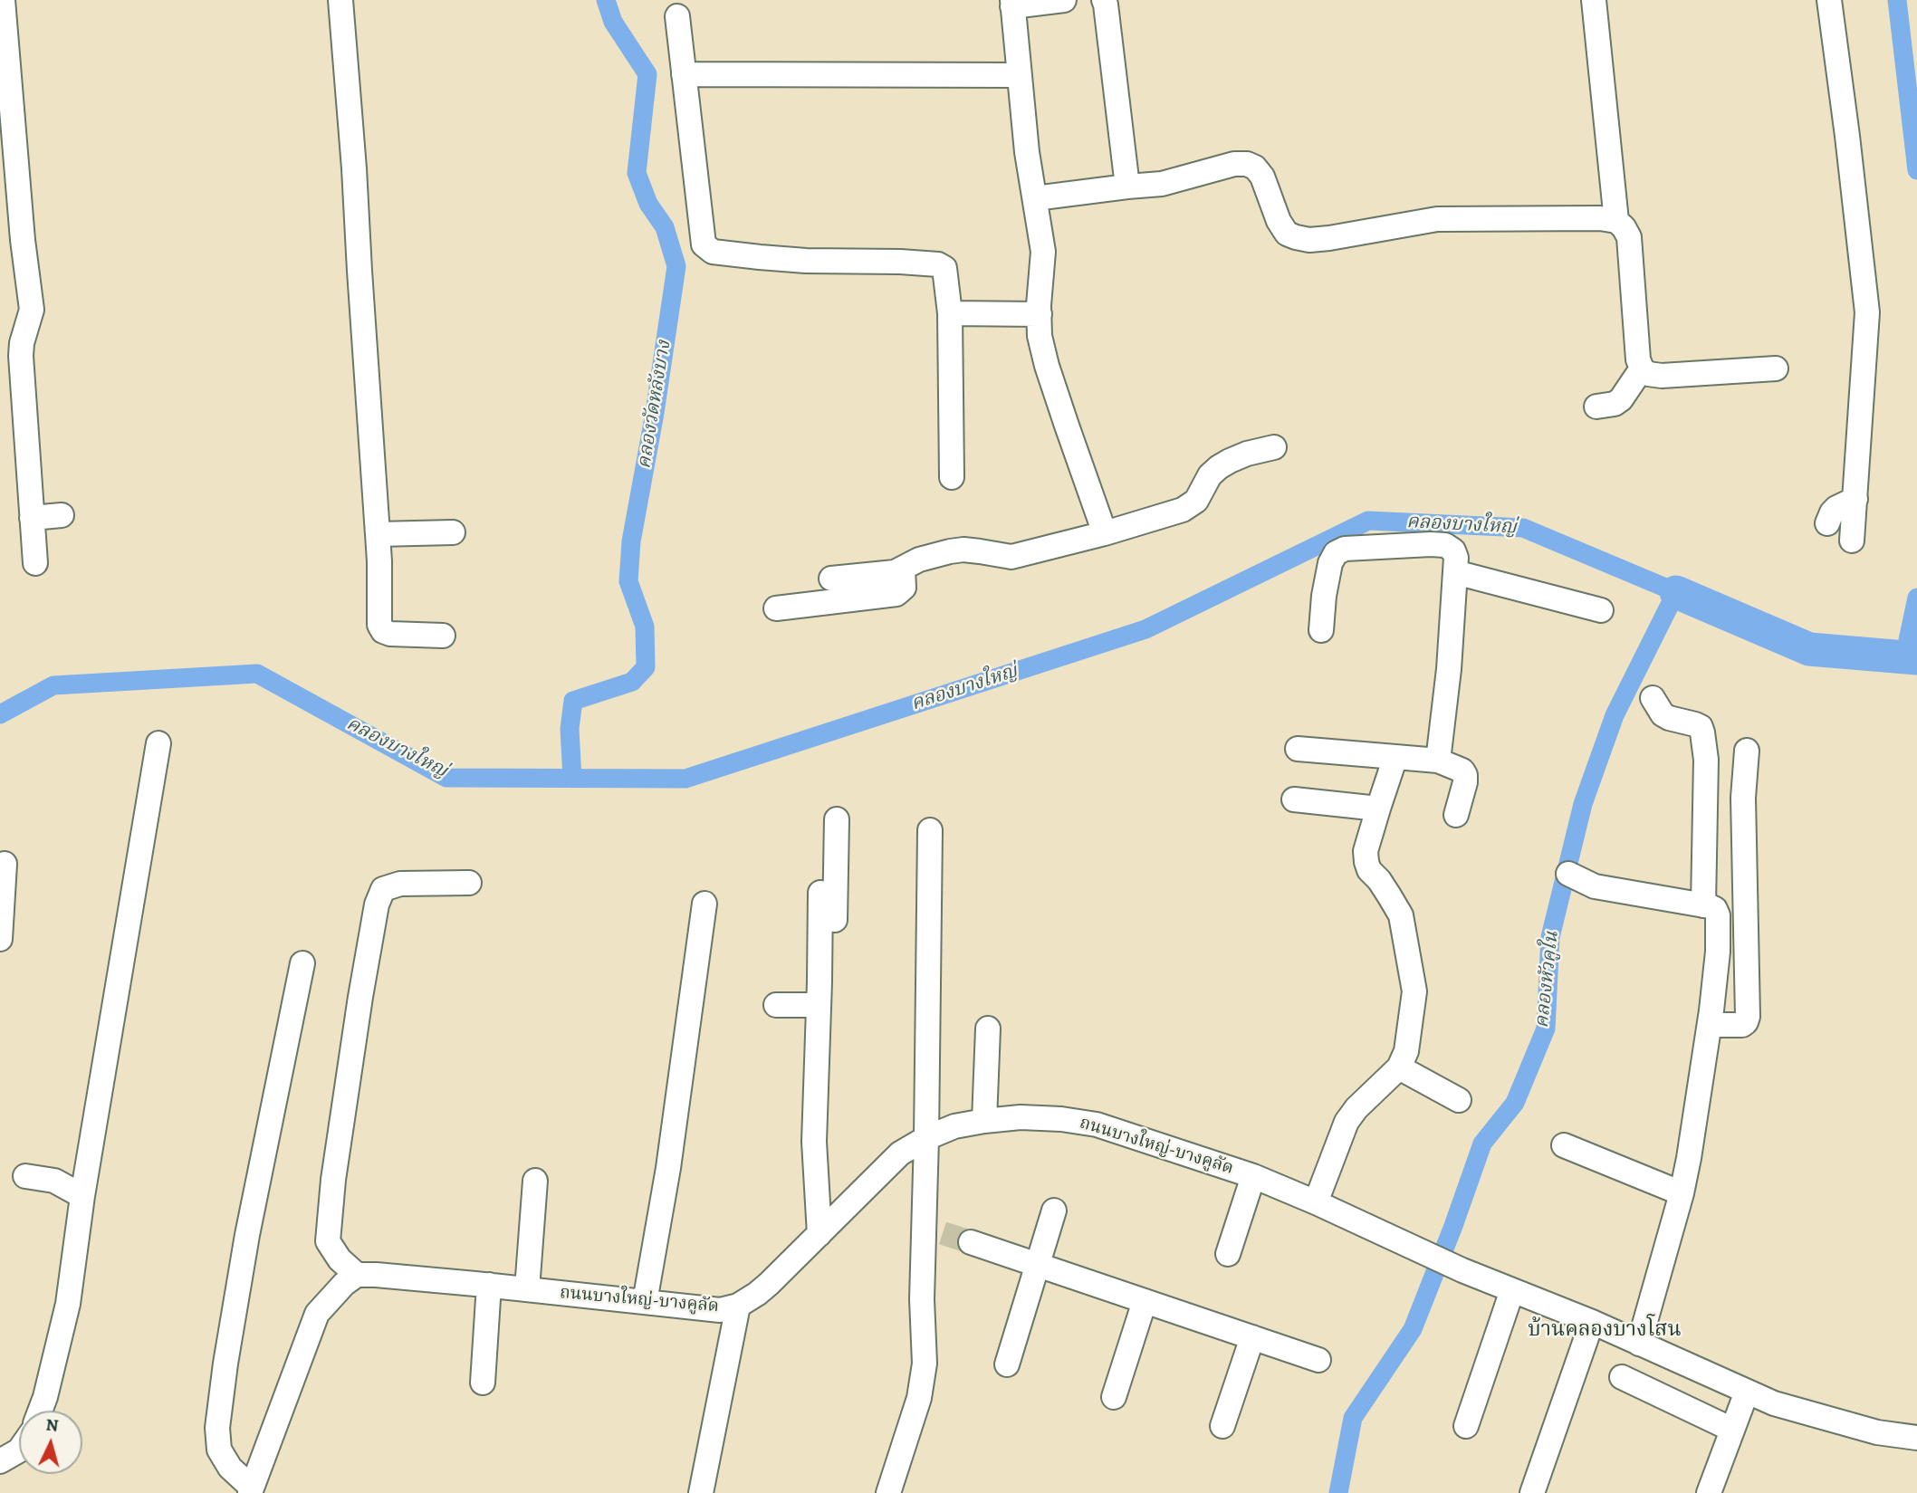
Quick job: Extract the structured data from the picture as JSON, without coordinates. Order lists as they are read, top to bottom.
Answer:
{
  "streets": {
    "street": ["ถนนบางใหญ่-บางคูลัด"]
  },
  "districts": ["บ้านคลองบางโสน"],
  "water": ["คลองวัดหลังบาง", "คลองบางใหญ่", "คลองหัวคูใน"],
  "north": "top"
}
